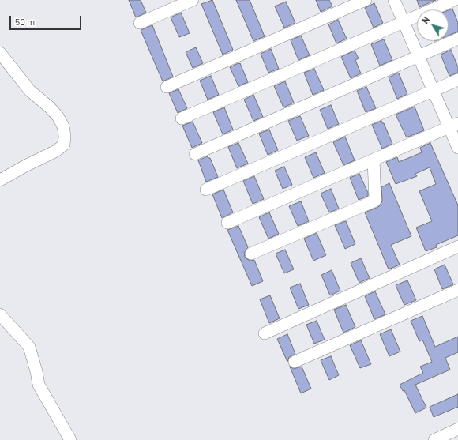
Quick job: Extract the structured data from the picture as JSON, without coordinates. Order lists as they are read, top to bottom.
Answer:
{
  "scale_bar": "50 m",
  "north": "top left"
}
